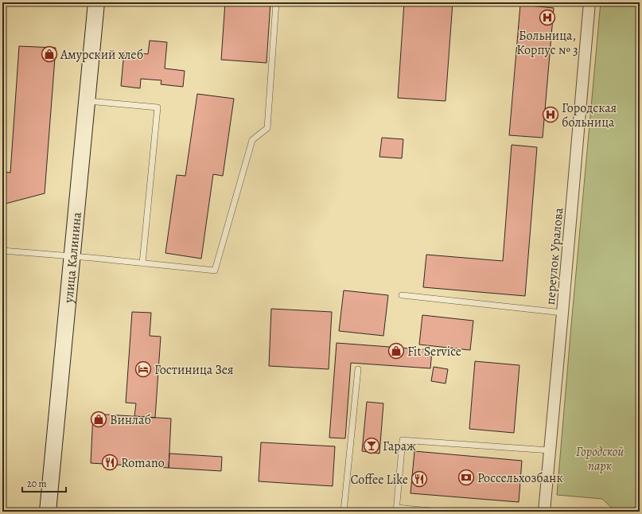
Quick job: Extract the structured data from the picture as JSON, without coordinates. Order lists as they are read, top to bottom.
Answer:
{
  "streets": {
    "main road": ["улица Калинина"],
    "street": ["переулок Уралова"]
  },
  "parks": ["Городской парк"],
  "places": {
    "hospital": ["Больница, Корпус № 3", "Городская больница"],
    "shop": ["Амурский хлеб", "Fit Service", "Винлаб"],
    "hotel": ["Гостиница Зея"],
    "bar": ["Гараж"],
    "restaurant": ["Romano", "Coffee Like"],
    "bank": ["Россельхозбанк"]
  },
  "scale_bar": "20 m"
}
